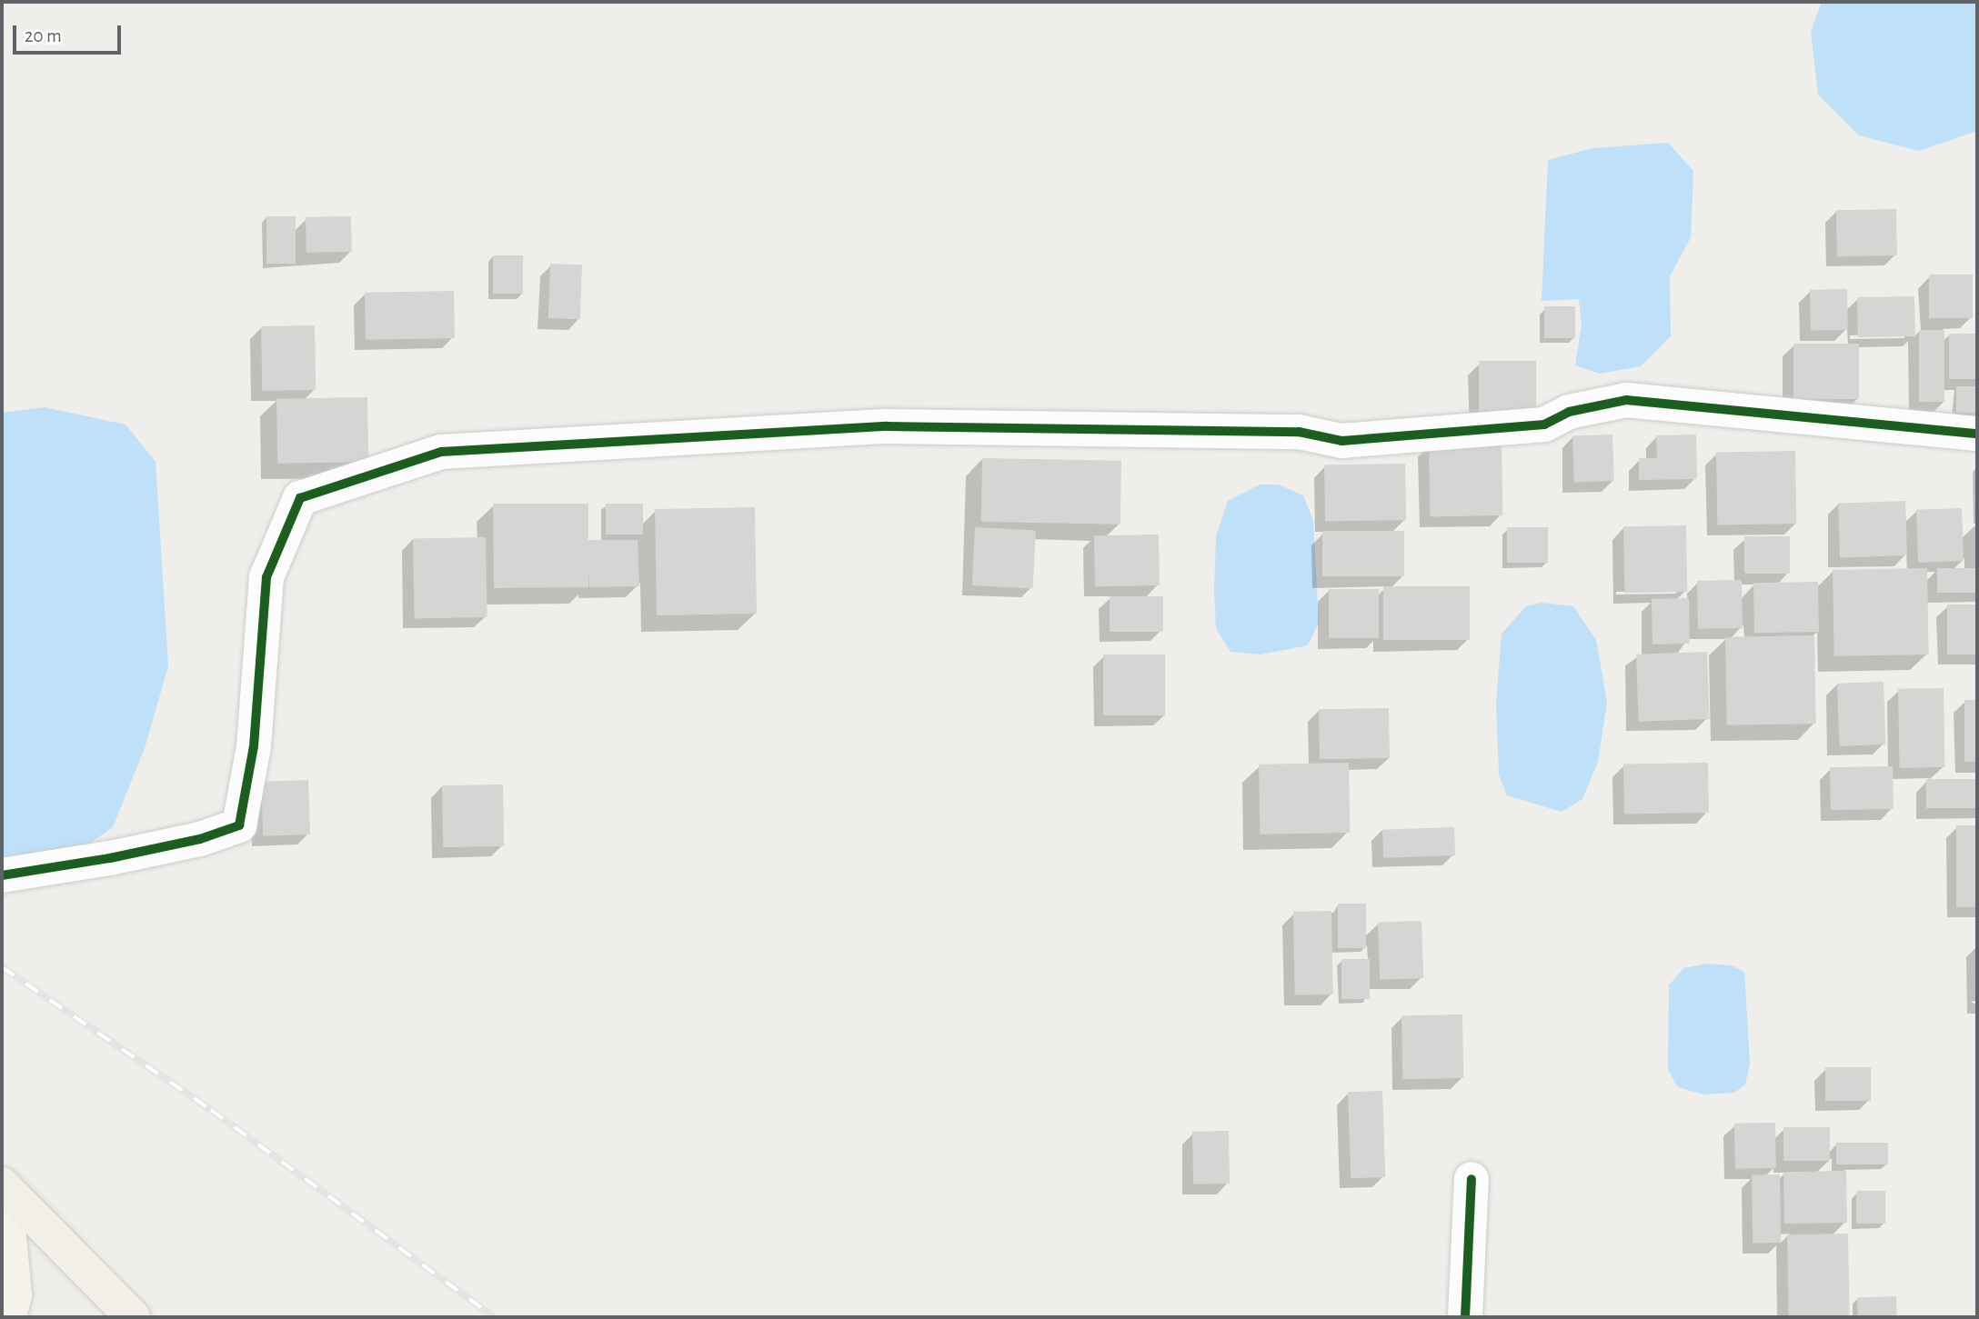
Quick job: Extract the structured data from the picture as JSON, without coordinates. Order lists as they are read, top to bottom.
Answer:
{
  "scale_bar": "20 m"
}
